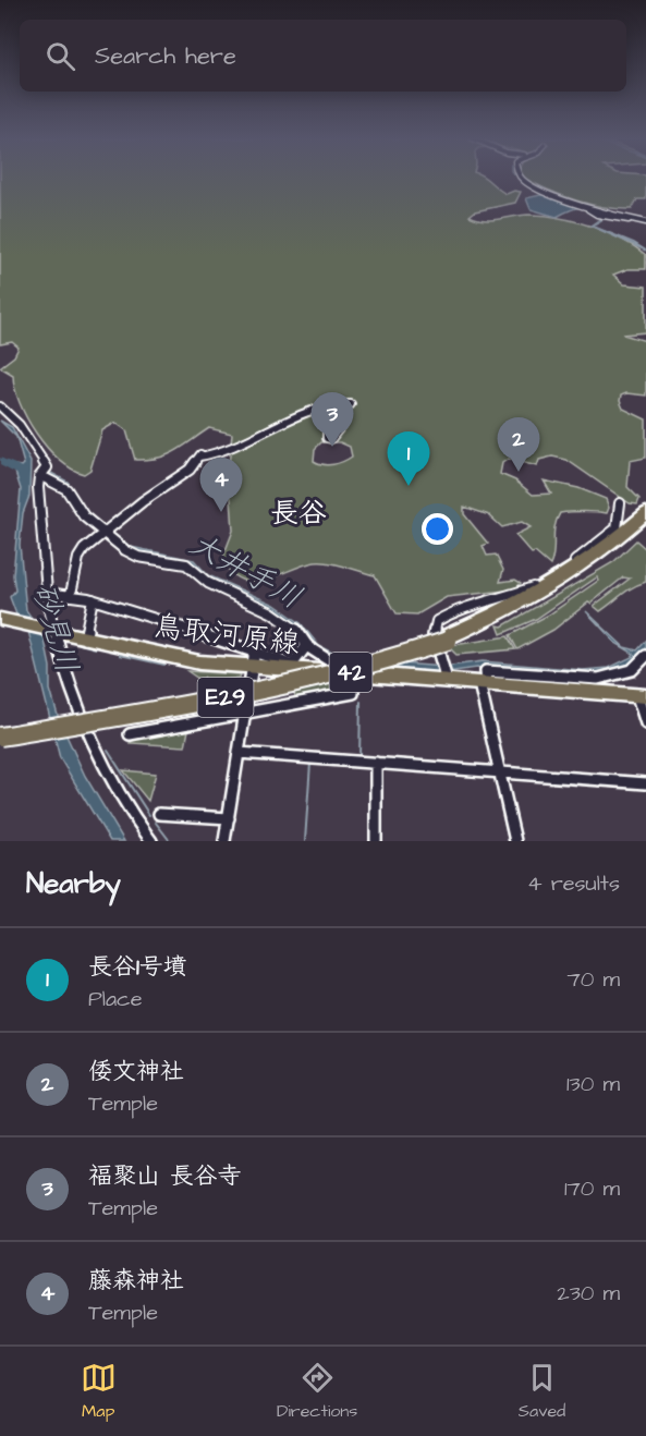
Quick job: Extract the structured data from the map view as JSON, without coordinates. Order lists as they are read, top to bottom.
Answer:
{
  "streets": {
    "highway": ["E29"],
    "main road": ["鳥取河原線", "42"]
  },
  "districts": ["長谷"],
  "water": ["大井手川", "砂見川"],
  "page": {
    "search": "Search here",
    "pins": [
      "3",
      "2",
      "1",
      "4"
    ],
    "heading": ["Nearby", "4 results"],
    "list": [
      {
        "mark": "1",
        "name": "長谷1号墳",
        "note": "Place",
        "value": "70 m"
      },
      {
        "mark": "2",
        "name": "倭文神社",
        "note": "Temple",
        "value": "130 m"
      },
      {
        "mark": "3",
        "name": "福聚山 長谷寺",
        "note": "Temple",
        "value": "170 m"
      },
      {
        "mark": "4",
        "name": "藤森神社",
        "note": "Temple",
        "value": "230 m"
      }
    ],
    "nav": ["Map", "Directions", "Saved"]
  }
}
